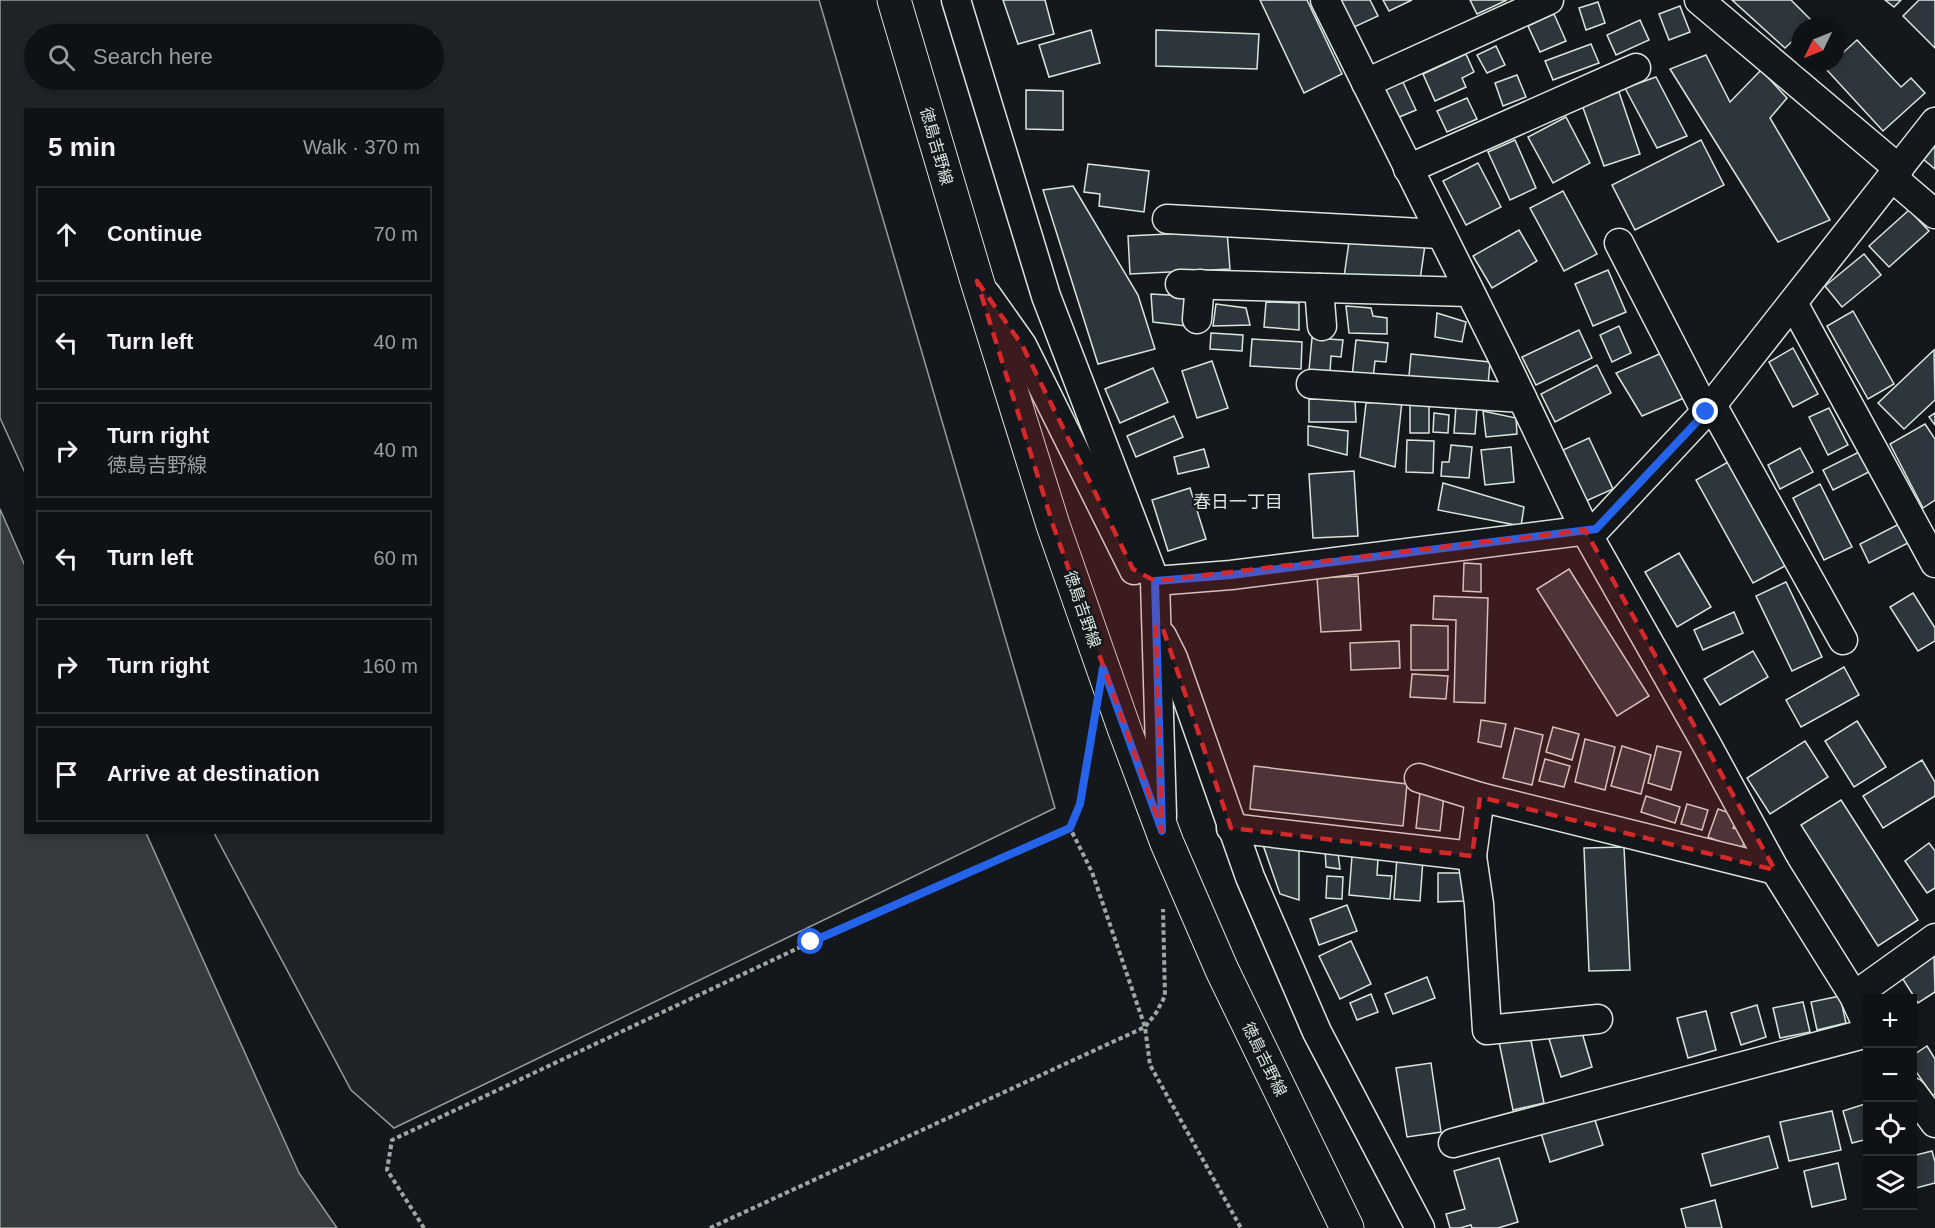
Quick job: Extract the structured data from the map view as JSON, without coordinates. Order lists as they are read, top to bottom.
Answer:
{
  "streets": {
    "main road": ["徳島吉野線"]
  },
  "districts": ["春日一丁目"],
  "north": "bottom left",
  "page": {
    "search": "Search here",
    "heading": ["5 min", "Walk · 370 m"],
    "list": [
      ["Continue", "70 m"],
      ["Turn left", "40 m"],
      ["Turn right", "徳島吉野線", "40 m"],
      ["Turn left", "60 m"],
      ["Turn right", "160 m"],
      "Arrive at destination"
    ],
    "map_buttons": ["+", "−"]
  }
}
